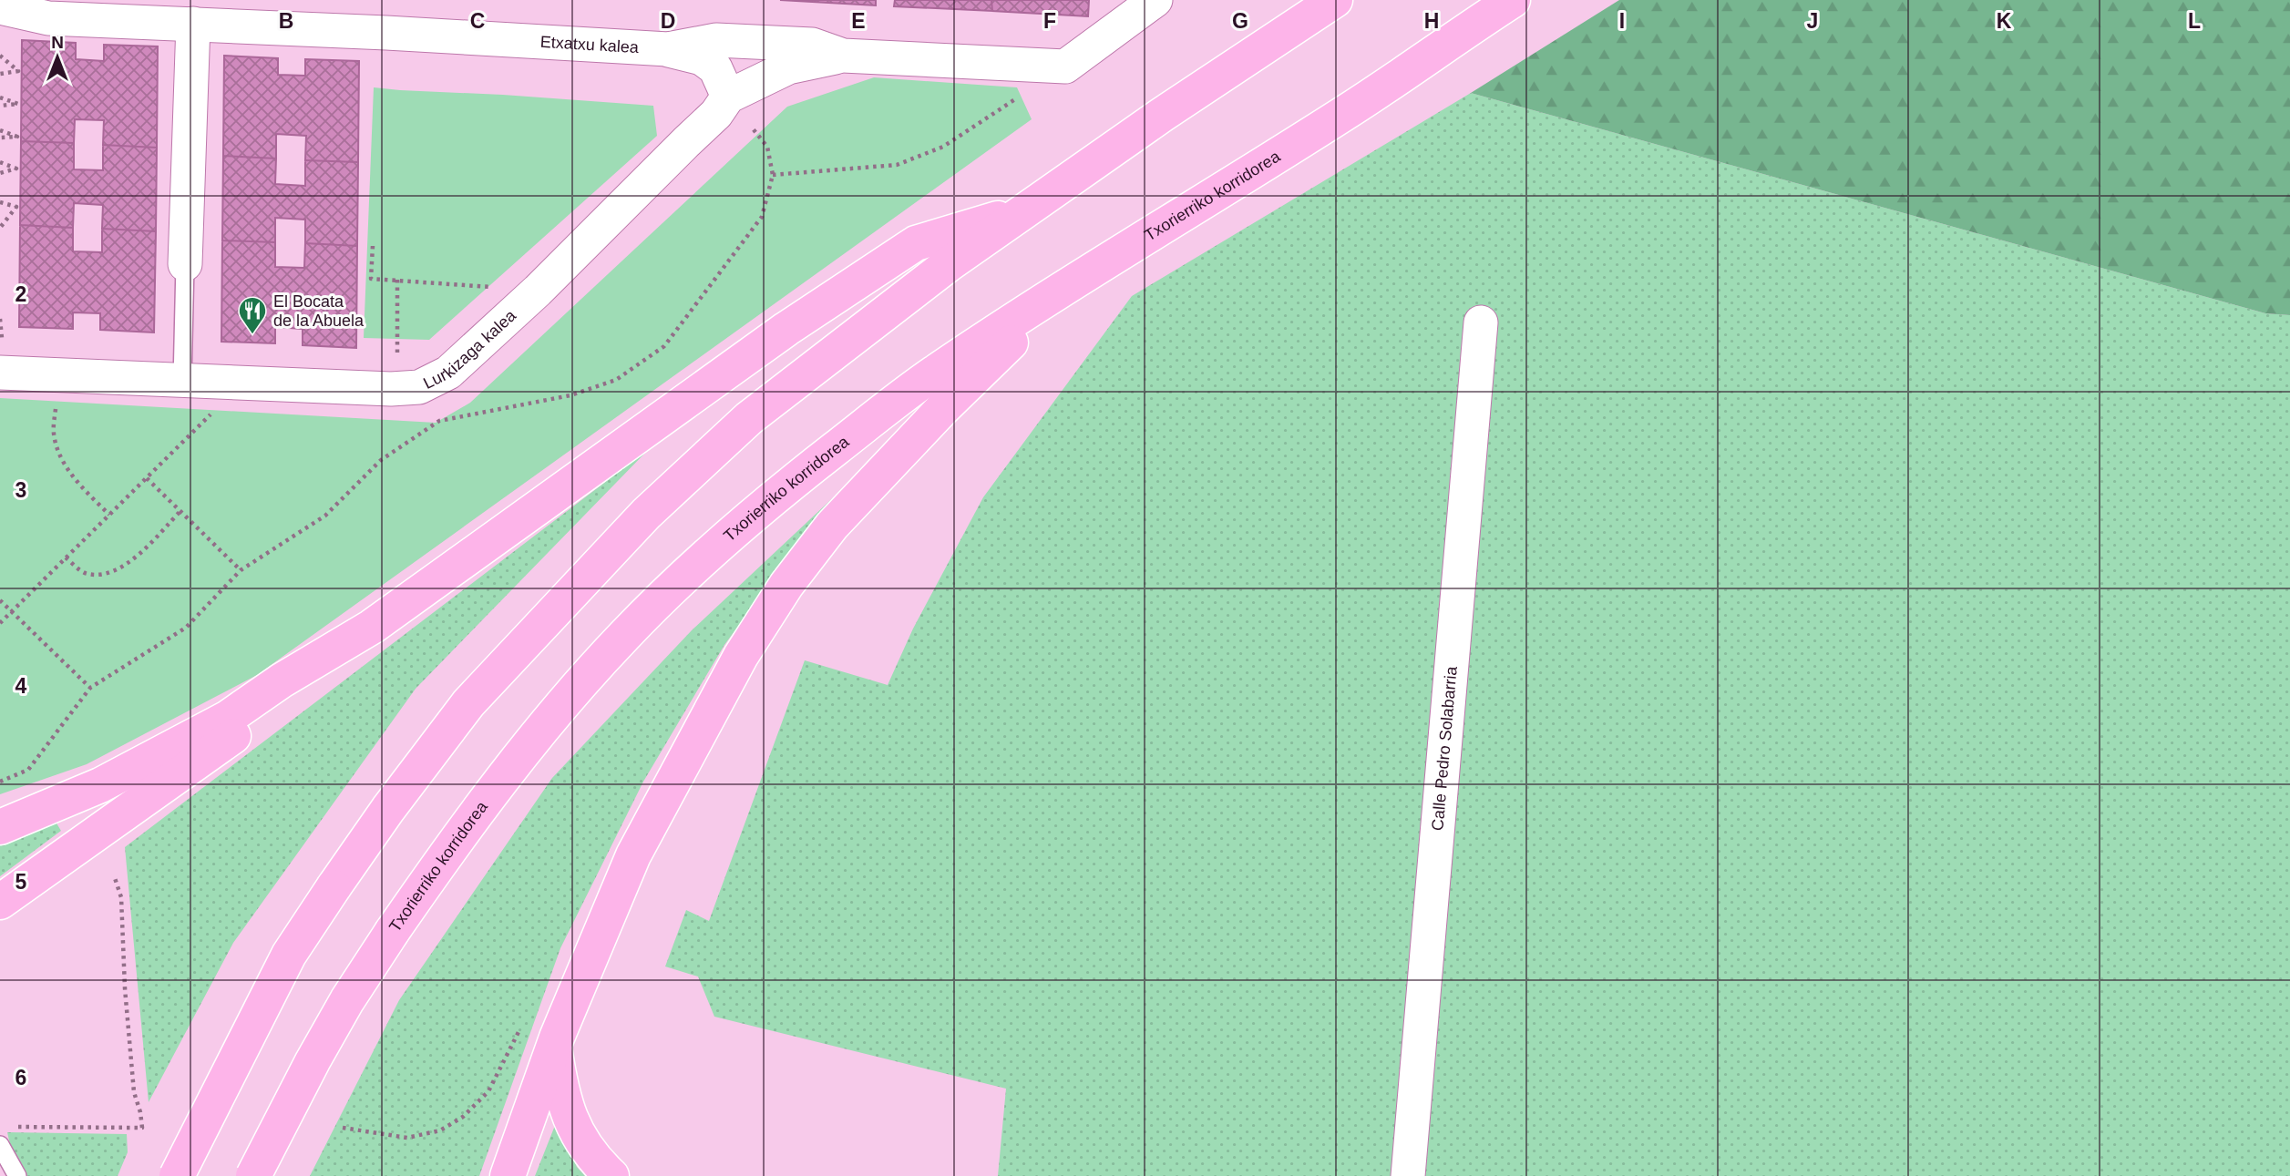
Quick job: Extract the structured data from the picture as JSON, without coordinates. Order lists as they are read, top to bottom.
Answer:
{
  "streets": {
    "highway": ["Txorierriko korridorea"],
    "street": ["Etxatxu kalea", "Lurkizaga kalea", "Calle Pedro Solabarria"]
  },
  "crossings": [
    ["Etxatxu kalea", "Lurkizaga kalea"]
  ],
  "places": {
    "restaurant": ["El Bocata de la Abuela"]
  },
  "north": "top",
  "grid": {
    "columns": [
      "B",
      "C",
      "D",
      "E",
      "F",
      "G",
      "H",
      "I",
      "J",
      "K",
      "L"
    ],
    "rows": [
      "2",
      "3",
      "4",
      "5",
      "6"
    ]
  }
}
